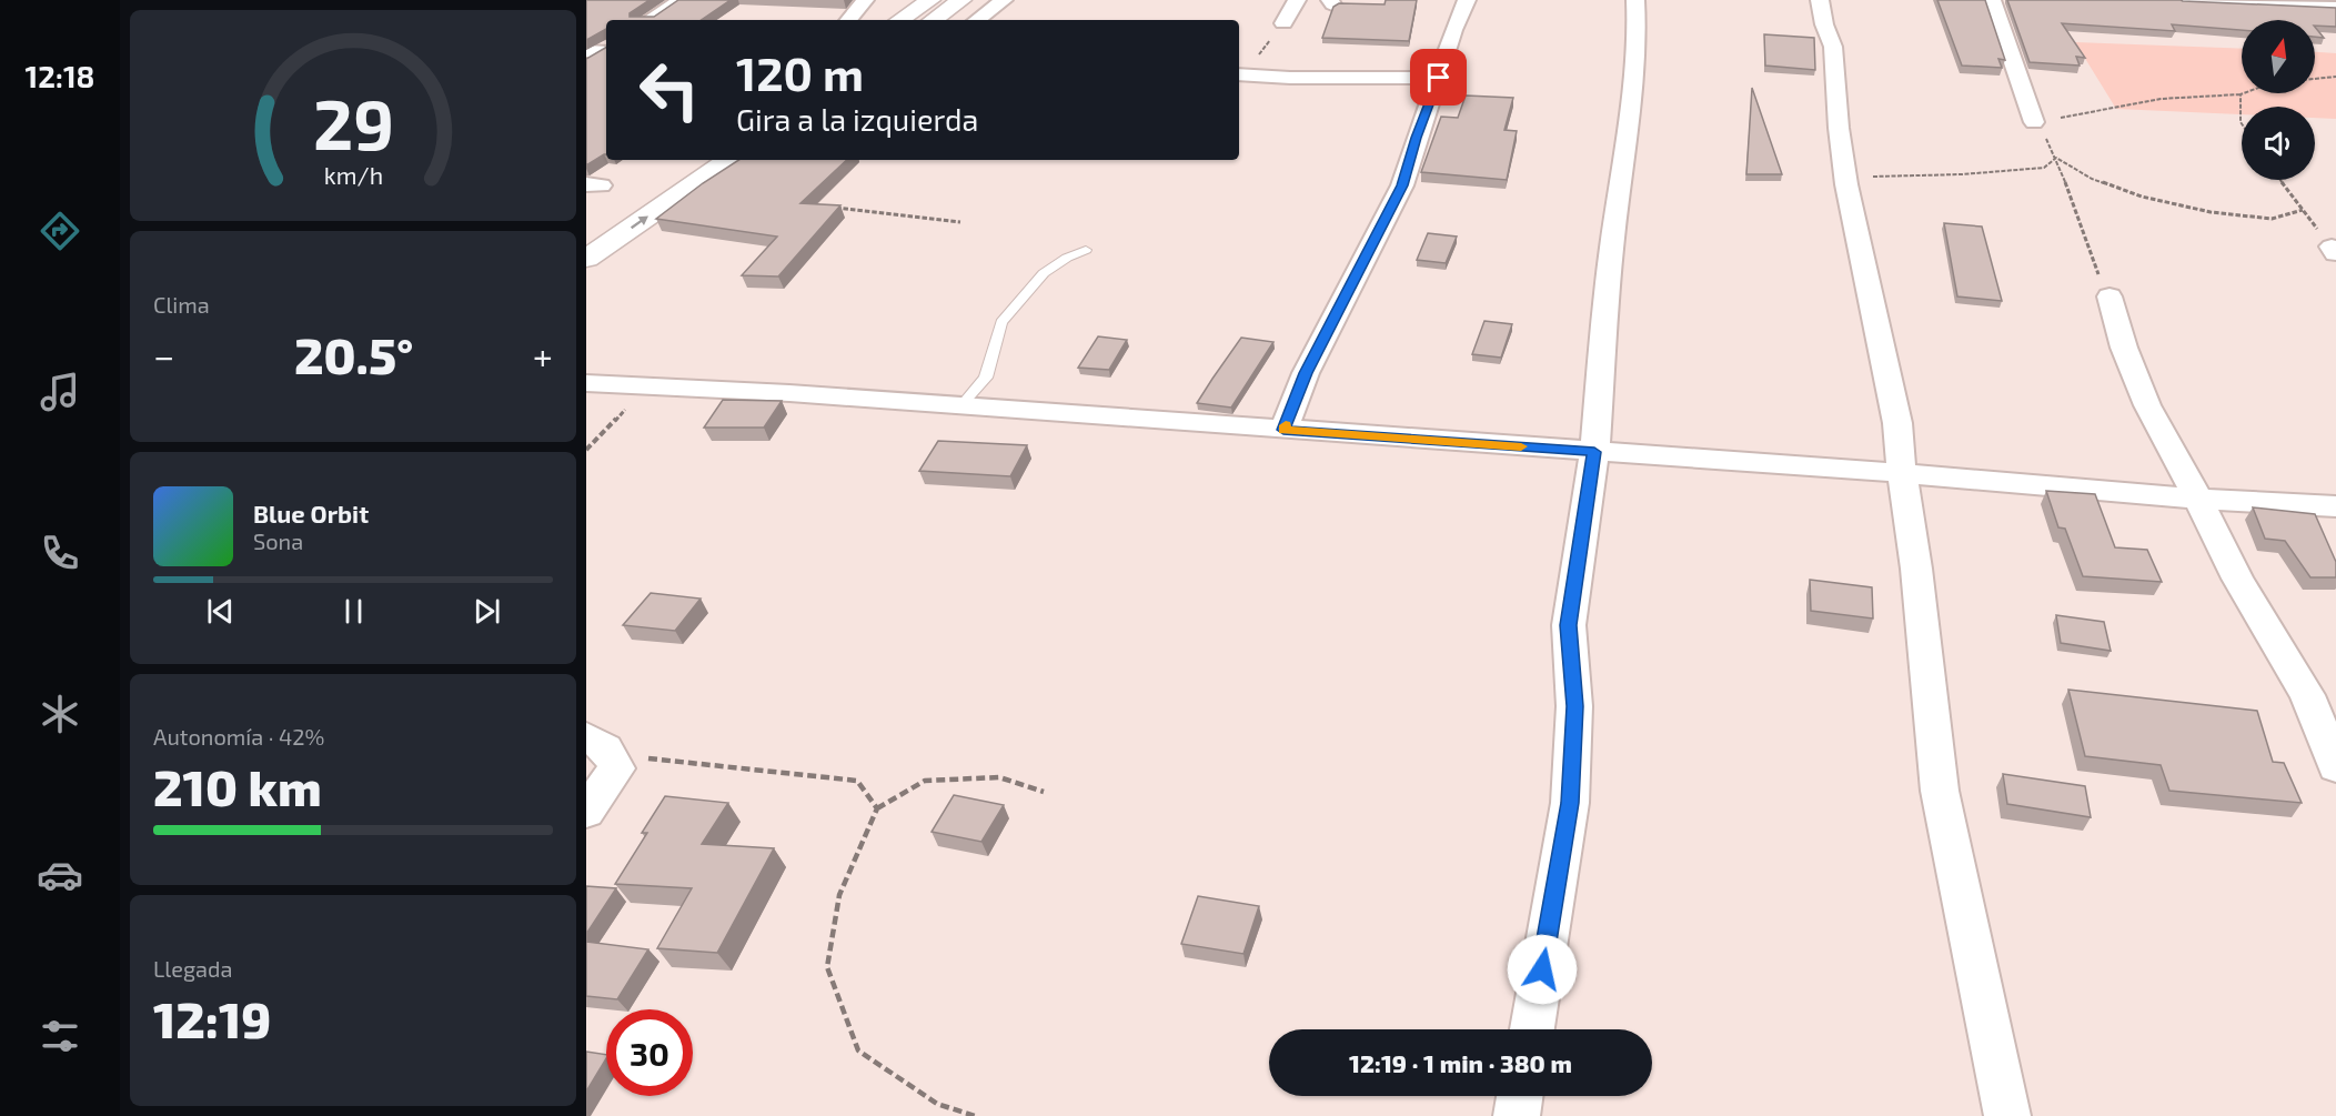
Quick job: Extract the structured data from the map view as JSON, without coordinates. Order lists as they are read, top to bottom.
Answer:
{
  "north": "top",
  "page": {
    "tabs": "12:18",
    "turn": ["120 m", "Gira a la izquierda"],
    "tile": [
      "Clima",
      ["Autonomía · 42%", "210 km"],
      ["Llegada", "12:19"]
    ],
    "heat": ["−", "20.5°", "+"],
    "song": ["Blue Orbit", "Sona"],
    "limit": "30",
    "trip": "12:19 · 1 min · 380 m",
    "gauge": ["29", "km/h"]
  }
}
